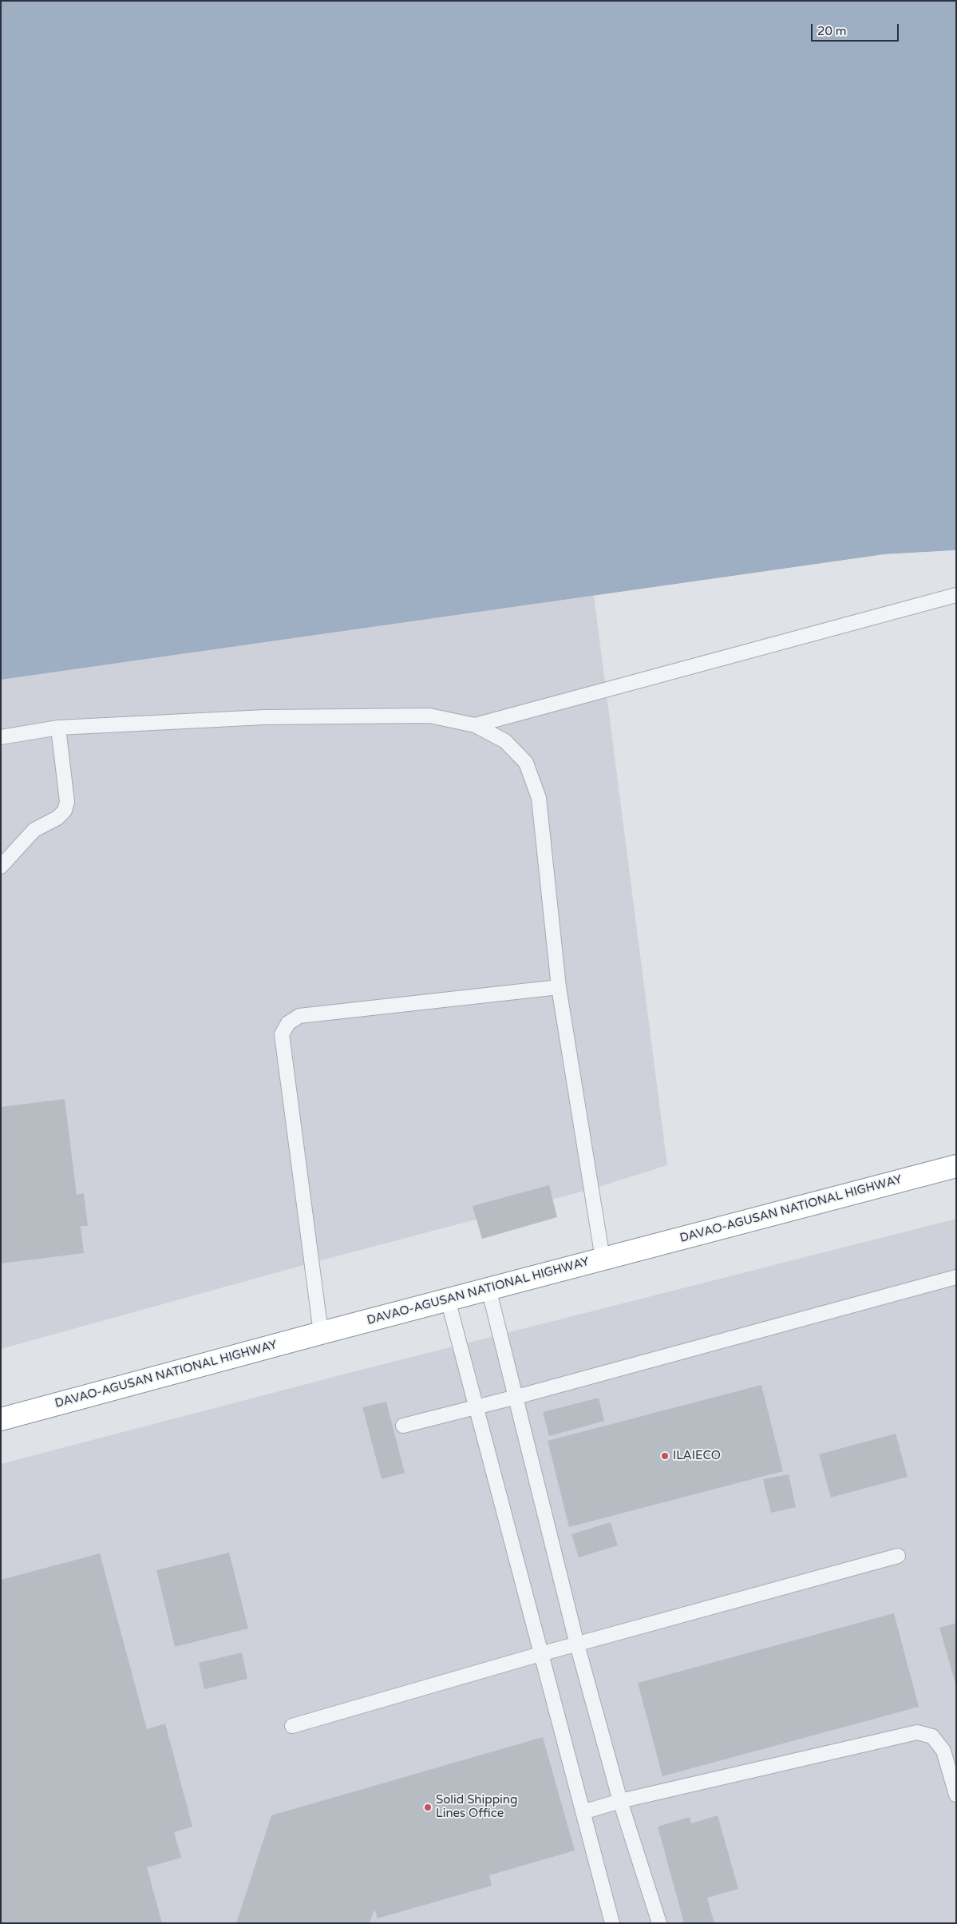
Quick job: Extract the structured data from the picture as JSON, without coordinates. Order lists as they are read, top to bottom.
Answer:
{
  "streets": {
    "highway": ["DAVAO-AGUSAN NATIONAL HIGHWAY"]
  },
  "places": ["ILAIECO", "Solid Shipping Lines Office"],
  "scale_bar": "20 m"
}
